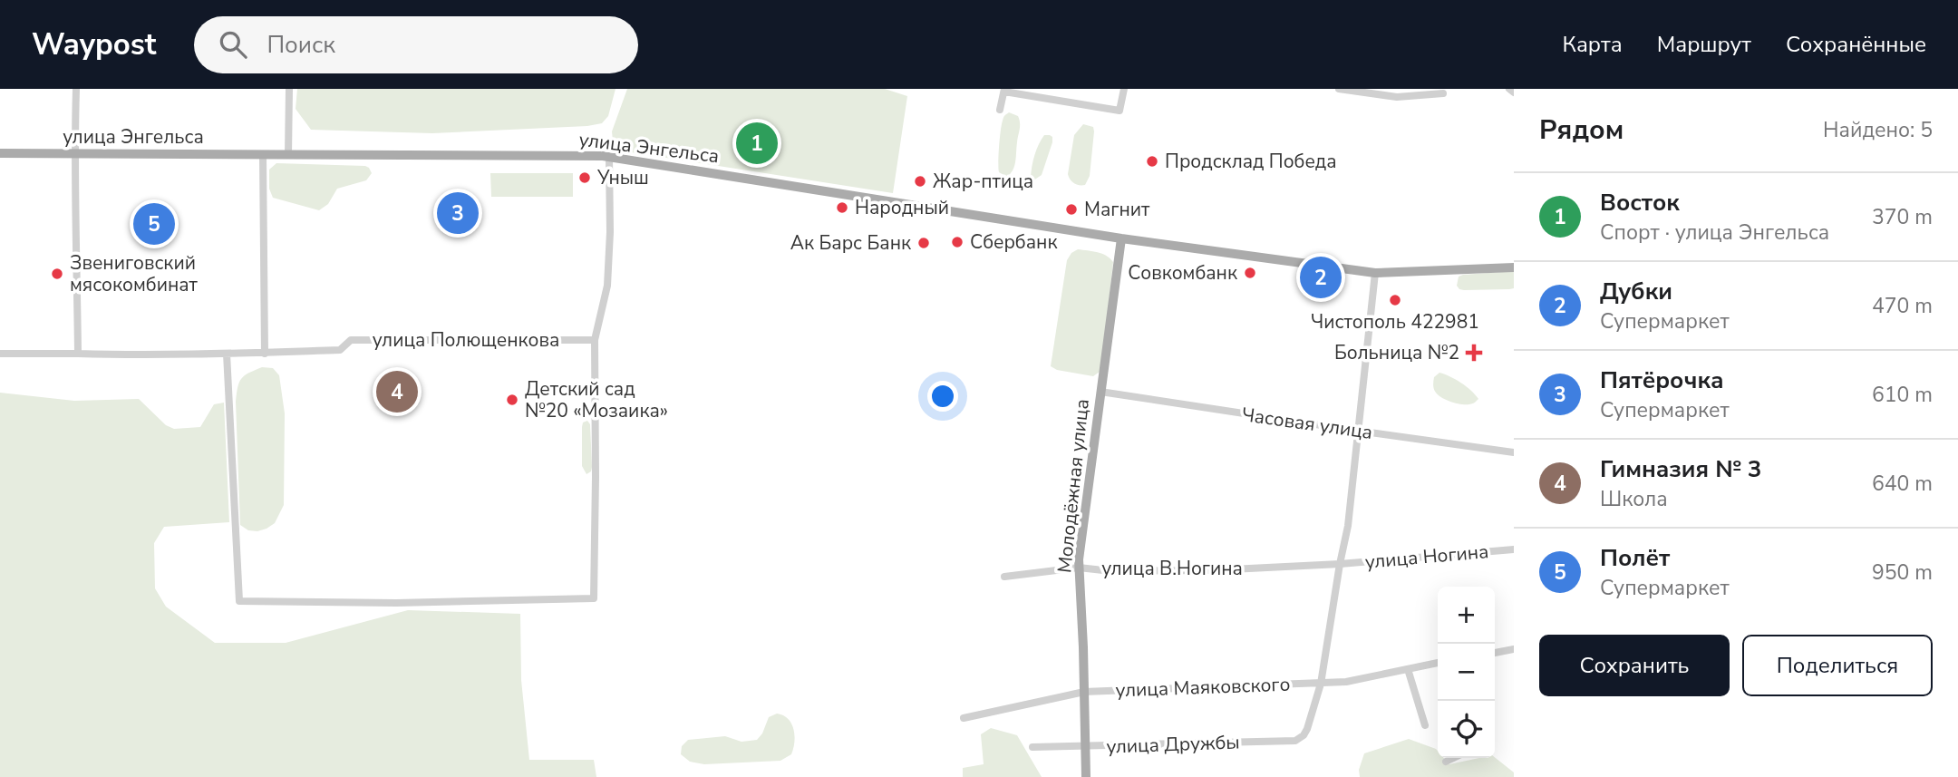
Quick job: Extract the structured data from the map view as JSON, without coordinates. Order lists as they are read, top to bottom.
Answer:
{
  "streets": {
    "main road": ["улица Энгельса", "Молодёжная улица"],
    "street": [
      "улица Полющенкова",
      "Часовая улица",
      "улица Ногина",
      "улица В.Ногина",
      "улица Маяковского",
      "улица Дружбы"
    ]
  },
  "crossings": [
    ["улица Энгельса", "Молодёжная улица"],
    ["Часовая улица", "Молодёжная улица"],
    ["Молодёжная улица", "улица В.Ногина"],
    ["Молодёжная улица", "улица Маяковского"],
    ["Молодёжная улица", "улица Дружбы"],
    ["улица Ногина", "улица В.Ногина"],
    ["улица Маяковского", "улица Дружбы"]
  ],
  "places": {
    "other": [
      "Продсклад Победа",
      "Уныш",
      "Жар-птица",
      "Народный",
      "Магнит",
      "Сбербанк",
      "Ак Барс Банк",
      "Совкомбанк",
      "Звениговский мясокомбинат",
      "Чистополь 422981",
      "Детский сад №20 «Мозаика»"
    ],
    "health": ["Больница №2"]
  },
  "page": {
    "header": "Waypost",
    "search": "Поиск",
    "nav": ["Карта", "Маршрут", "Сохранённые"],
    "heading": ["Рядом", "Найдено: 5"],
    "pins": [
      "1",
      "3",
      "5",
      "2",
      "4"
    ],
    "list": [
      {
        "mark": "1",
        "name": "Восток",
        "note": "Спорт · улица Энгельса",
        "value": "370 m"
      },
      {
        "mark": "2",
        "name": "Дубки",
        "note": "Супермаркет",
        "value": "470 m"
      },
      {
        "mark": "3",
        "name": "Пятёрочка",
        "note": "Супермаркет",
        "value": "610 m"
      },
      {
        "mark": "4",
        "name": "Гимназия № 3",
        "note": "Школа",
        "value": "640 m"
      },
      {
        "mark": "5",
        "name": "Полёт",
        "note": "Супермаркет",
        "value": "950 m"
      }
    ],
    "map_buttons": ["+", "−"],
    "buttons": ["Сохранить", "Поделиться"]
  }
}
